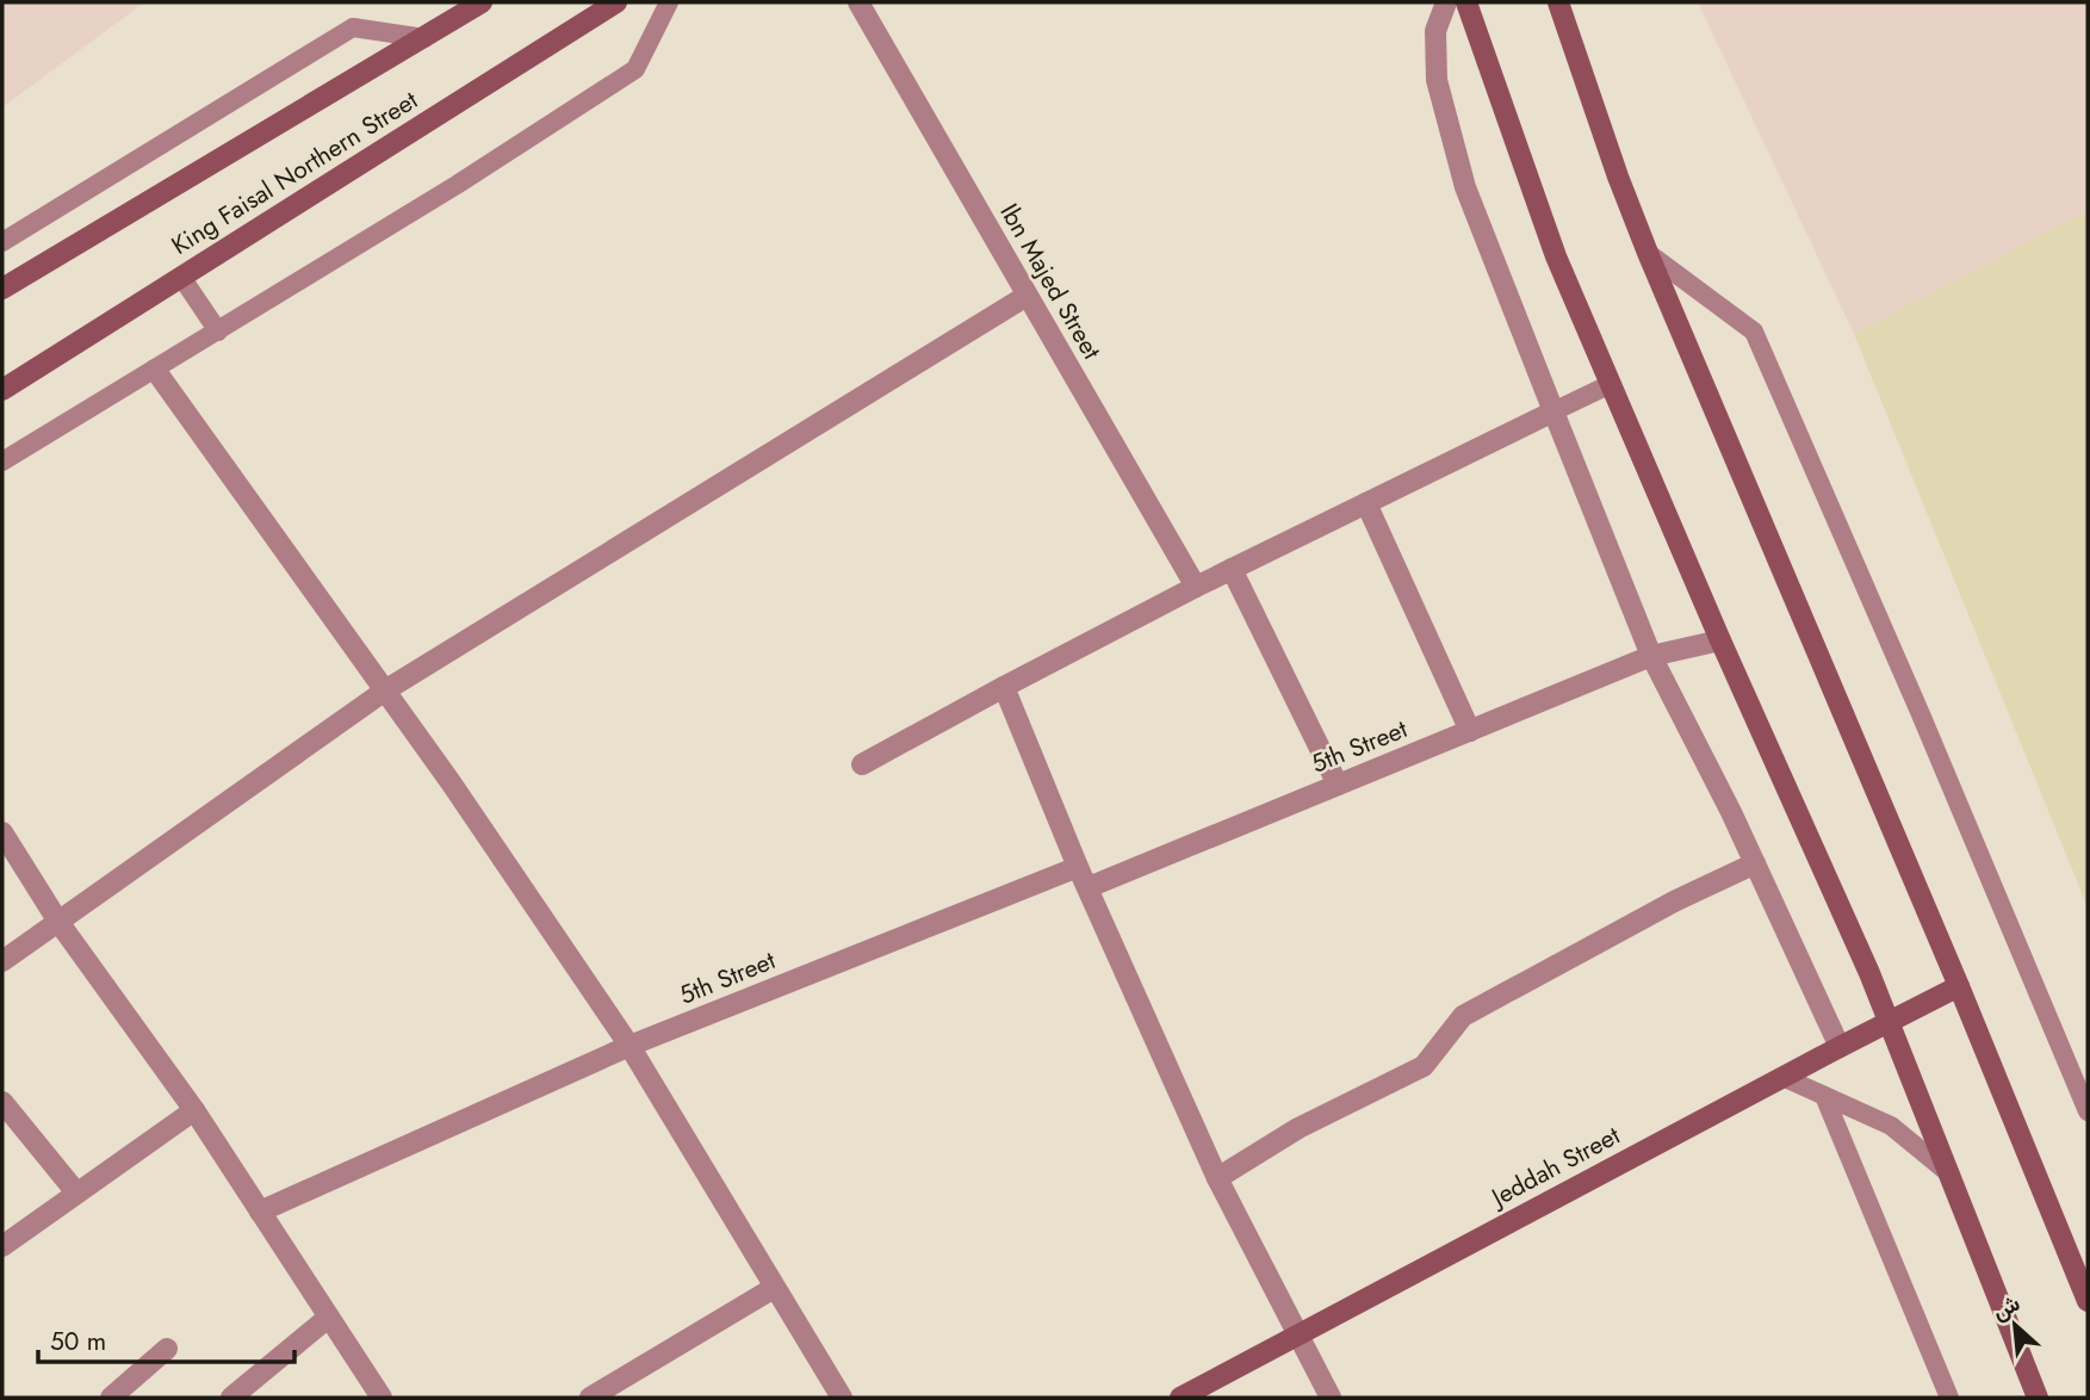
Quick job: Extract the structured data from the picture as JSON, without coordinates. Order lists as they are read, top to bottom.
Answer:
{
  "streets": {
    "main road": ["King Faisal Northern Street", "Jeddah Street"],
    "street": ["Ibn Majed Street", "5th Street"]
  },
  "scale_bar": "50 m",
  "north": "top left"
}
